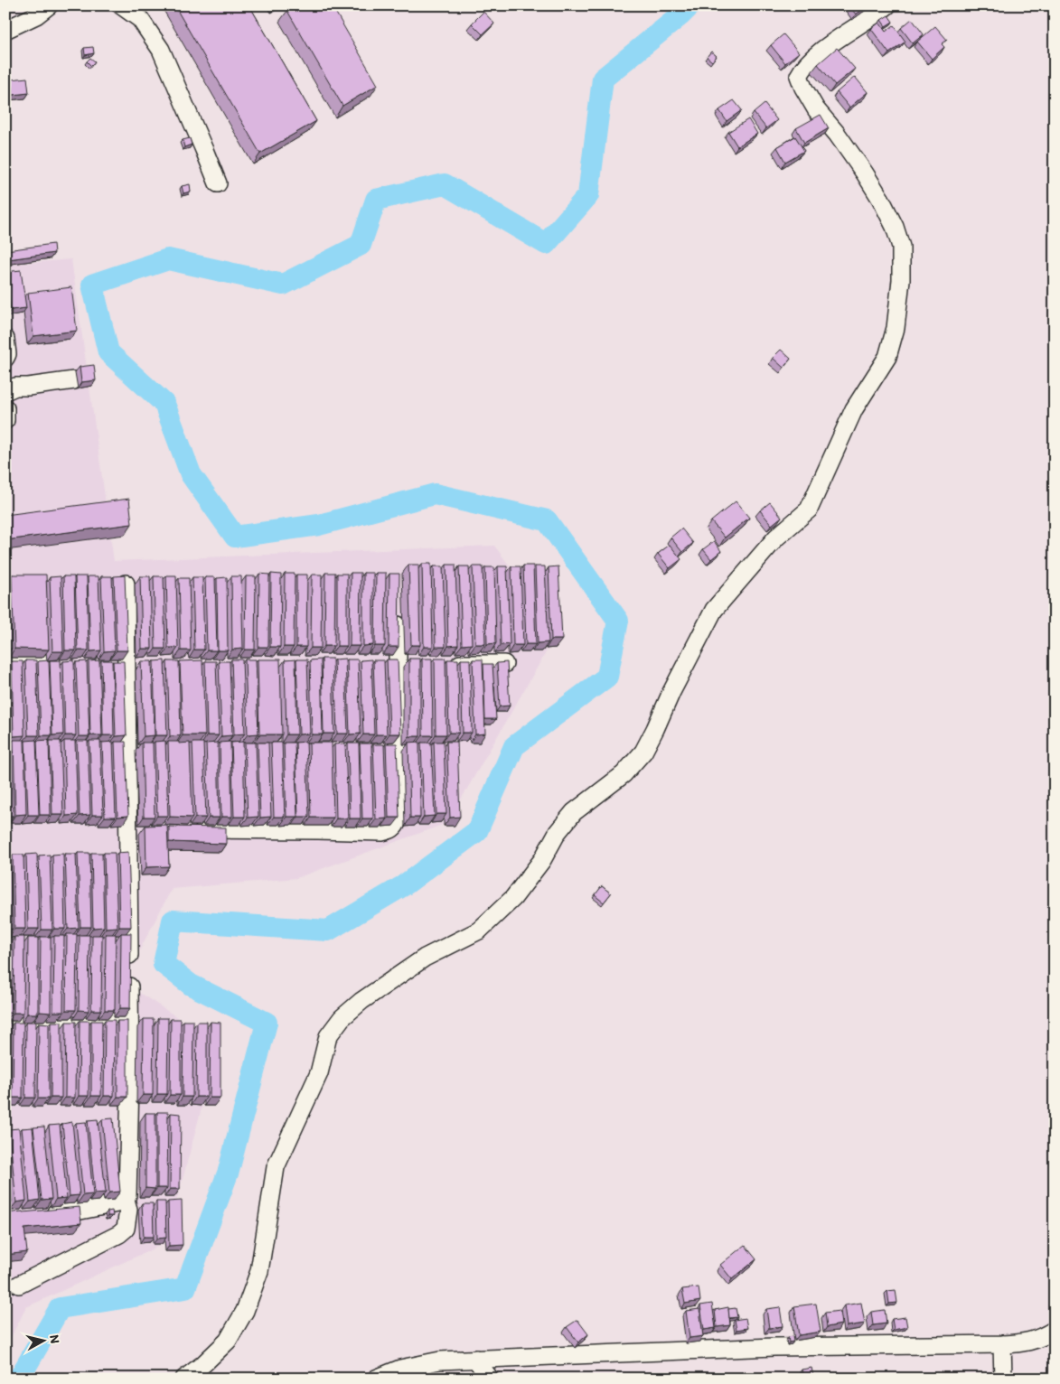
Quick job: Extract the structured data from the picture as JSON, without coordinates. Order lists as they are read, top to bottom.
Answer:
{
  "north": "right"
}
